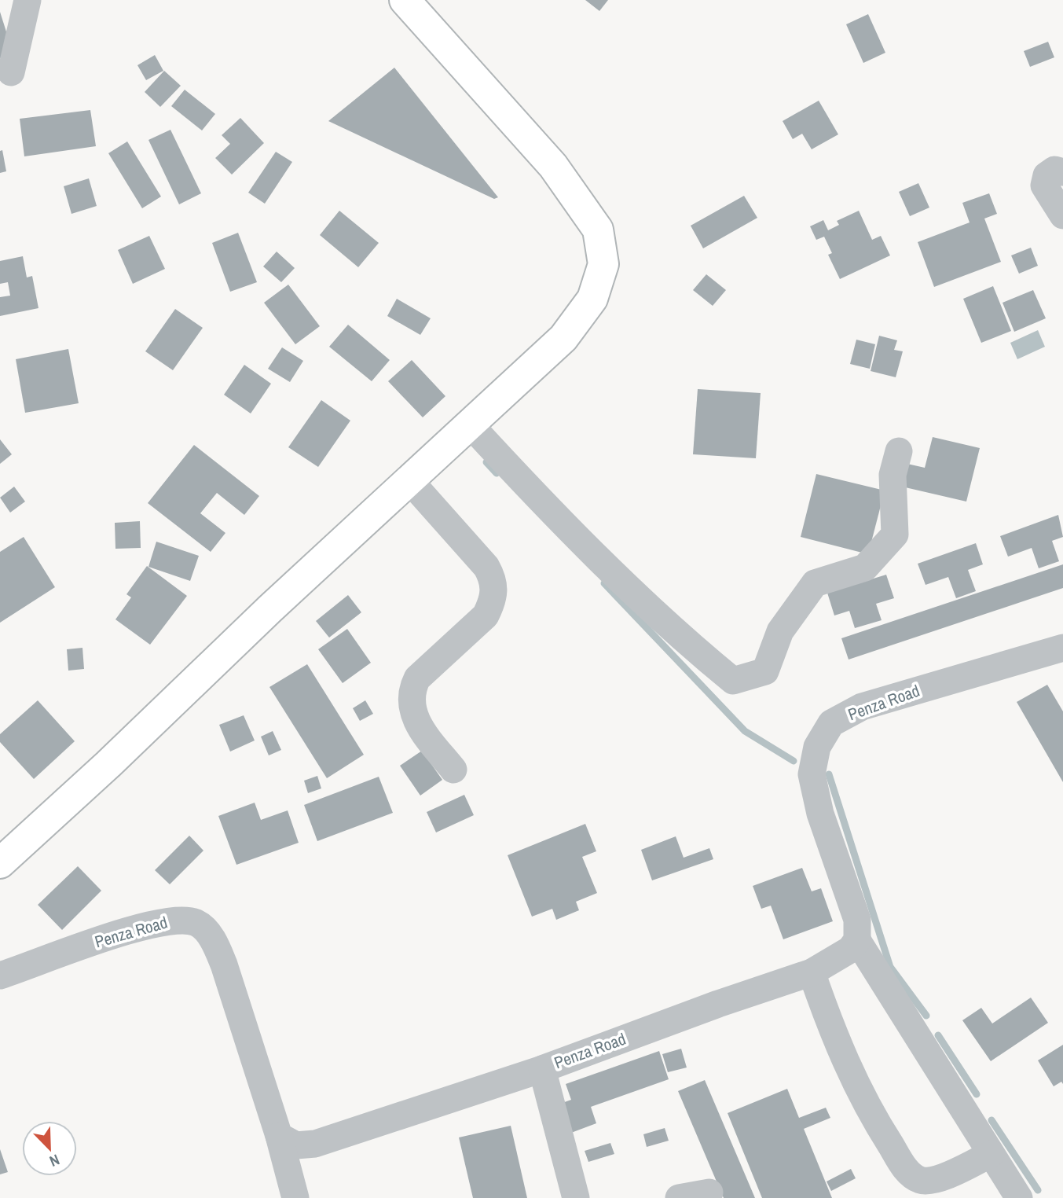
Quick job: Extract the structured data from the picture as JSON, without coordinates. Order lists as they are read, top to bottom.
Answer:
{
  "streets": {
    "street": ["Penza Road"]
  },
  "north": "bottom right"
}
